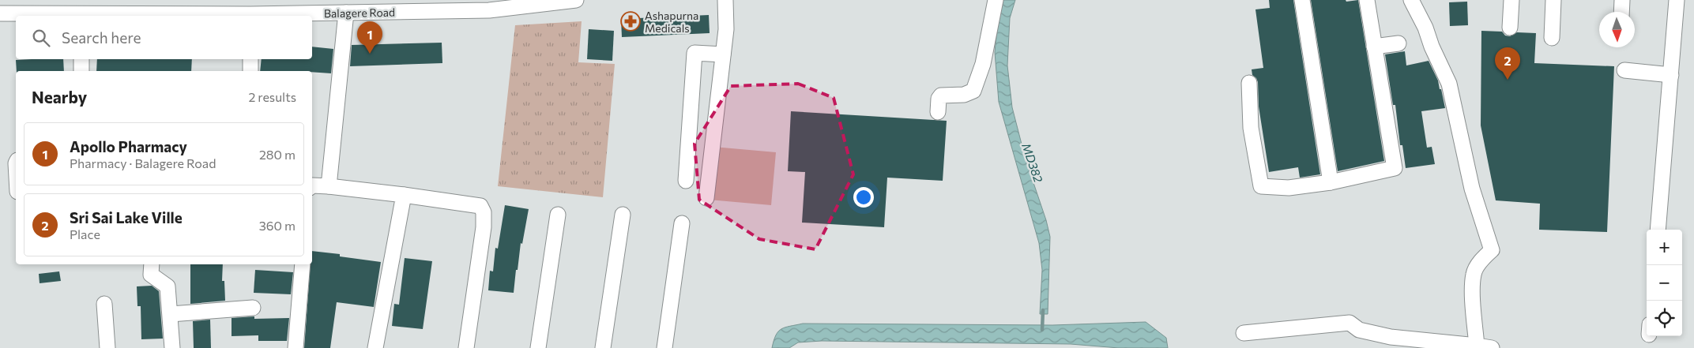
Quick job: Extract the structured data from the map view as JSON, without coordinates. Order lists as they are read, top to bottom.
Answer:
{
  "streets": {
    "street": ["Balagere Road"]
  },
  "water": ["MD382"],
  "places": {
    "pharmacy": ["Ashapurna Medicals"]
  },
  "north": "bottom",
  "page": {
    "search": "Search here",
    "pins": ["1", "2"],
    "heading": ["Nearby", "2 results"],
    "list": [
      {
        "mark": "1",
        "name": "Apollo Pharmacy",
        "note": "Pharmacy · Balagere Road",
        "value": "280 m"
      },
      {
        "mark": "2",
        "name": "Sri Sai Lake Ville",
        "note": "Place",
        "value": "360 m"
      }
    ],
    "map_buttons": ["+", "−"]
  }
}
